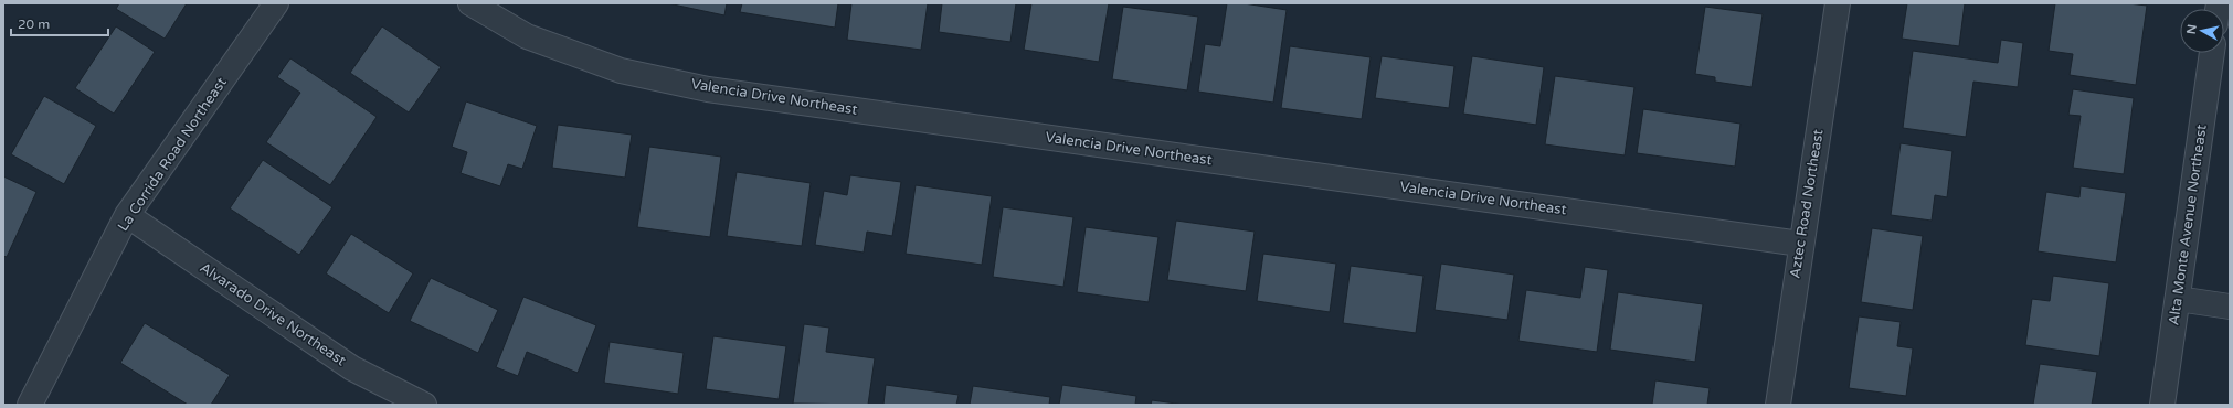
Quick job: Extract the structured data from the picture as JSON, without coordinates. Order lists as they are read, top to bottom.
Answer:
{
  "streets": {
    "street": [
      "Valencia Drive Northeast",
      "La Corrida Road Northeast",
      "Aztec Road Northeast",
      "Alta Monte Avenue Northeast",
      "Alvarado Drive Northeast"
    ]
  },
  "crossings": [
    ["Valencia Drive Northeast", "Aztec Road Northeast"],
    ["La Corrida Road Northeast", "Alvarado Drive Northeast"]
  ],
  "scale_bar": "20 m",
  "north": "left"
}
